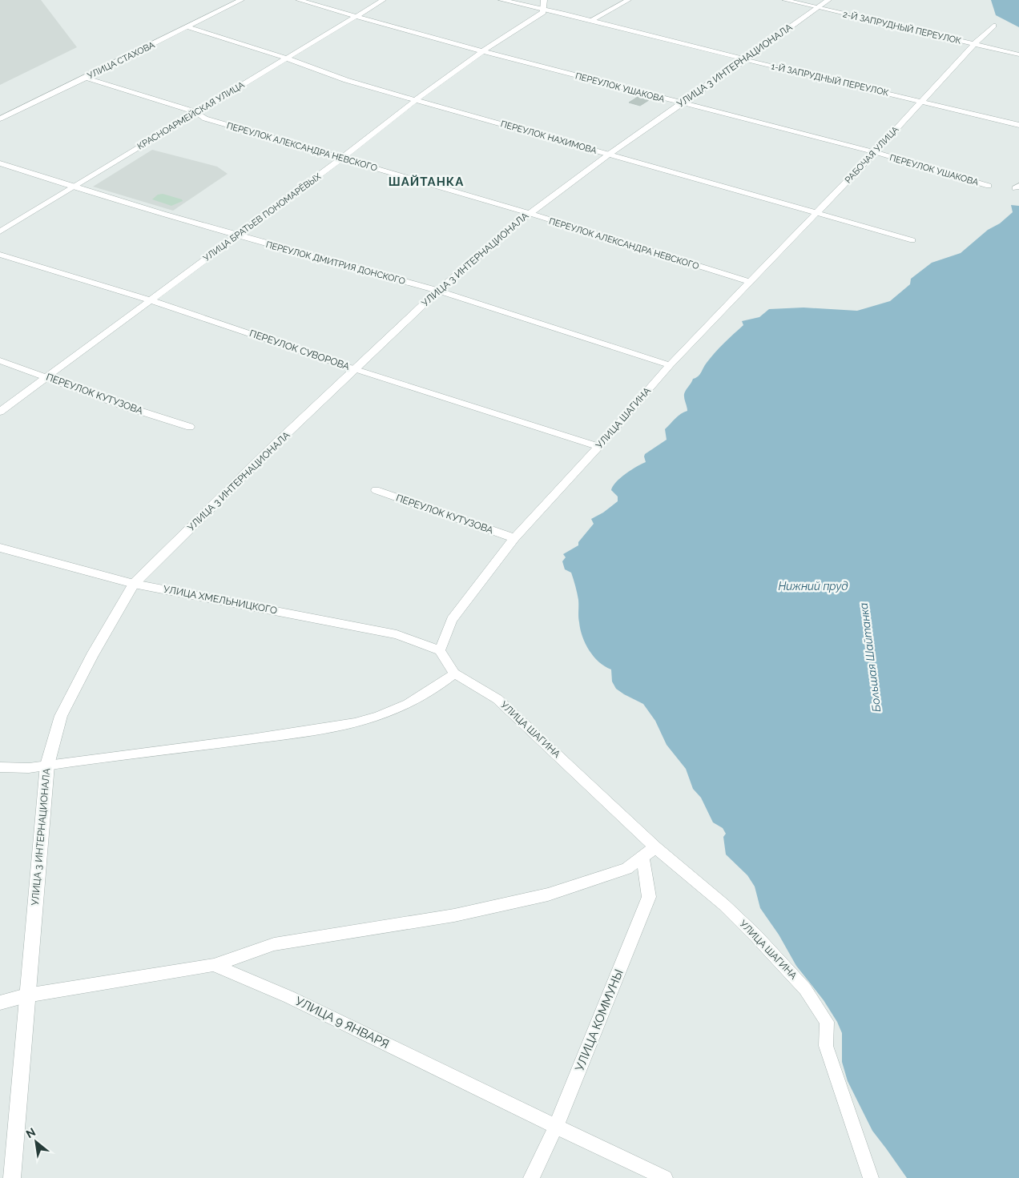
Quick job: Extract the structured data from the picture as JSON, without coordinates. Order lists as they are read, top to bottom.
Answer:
{
  "streets": {
    "street": [
      "2-Й ЗАПРУДНЫЙ ПЕРЕУЛОК",
      "УЛИЦА СТАХОВА",
      "УЛИЦА 3 ИНТЕРНАЦИОНАЛА",
      "1-Й ЗАПРУДНЫЙ ПЕРЕУЛОК",
      "ПЕРЕУЛОК УШАКОВА",
      "КРАСНОАРМЕЙСКАЯ УЛИЦА",
      "ПЕРЕУЛОК НАХИМОВА",
      "ПЕРЕУЛОК АЛЕКСАНДРА НЕВСКОГО",
      "РАБОЧАЯ УЛИЦА",
      "УЛИЦА БРАТЬЕВ ПОНОМАРЁВЫХ",
      "ПЕРЕУЛОК ДМИТРИЯ ДОНСКОГО",
      "ПЕРЕУЛОК СУВОРОВА",
      "ПЕРЕУЛОК КУТУЗОВА",
      "УЛИЦА ШАГИНА",
      "УЛИЦА ХМЕЛЬНИЦКОГО",
      "УЛИЦА КОММУНЫ",
      "УЛИЦА 9 ЯНВАРЯ"
    ]
  },
  "crossings": [
    ["2-Й ЗАПРУДНЫЙ ПЕРЕУЛОК", "УЛИЦА 3 ИНТЕРНАЦИОНАЛА"],
    ["2-Й ЗАПРУДНЫЙ ПЕРЕУЛОК", "РАБОЧАЯ УЛИЦА"],
    ["УЛИЦА СТАХОВА", "ПЕРЕУЛОК НАХИМОВА"],
    ["УЛИЦА СТАХОВА", "ПЕРЕУЛОК АЛЕКСАНДРА НЕВСКОГО"],
    ["УЛИЦА 3 ИНТЕРНАЦИОНАЛА", "1-Й ЗАПРУДНЫЙ ПЕРЕУЛОК"],
    ["УЛИЦА 3 ИНТЕРНАЦИОНАЛА", "ПЕРЕУЛОК УШАКОВА"],
    ["УЛИЦА 3 ИНТЕРНАЦИОНАЛА", "ПЕРЕУЛОК НАХИМОВА"],
    ["УЛИЦА 3 ИНТЕРНАЦИОНАЛА", "ПЕРЕУЛОК АЛЕКСАНДРА НЕВСКОГО"],
    ["УЛИЦА 3 ИНТЕРНАЦИОНАЛА", "ПЕРЕУЛОК ДМИТРИЯ ДОНСКОГО"],
    ["УЛИЦА 3 ИНТЕРНАЦИОНАЛА", "ПЕРЕУЛОК СУВОРОВА"],
    ["УЛИЦА 3 ИНТЕРНАЦИОНАЛА", "УЛИЦА ХМЕЛЬНИЦКОГО"],
    ["1-Й ЗАПРУДНЫЙ ПЕРЕУЛОК", "РАБОЧАЯ УЛИЦА"],
    ["1-Й ЗАПРУДНЫЙ ПЕРЕУЛОК", "УЛИЦА БРАТЬЕВ ПОНОМАРЁВЫХ"],
    ["ПЕРЕУЛОК УШАКОВА", "КРАСНОАРМЕЙСКАЯ УЛИЦА"],
    ["ПЕРЕУЛОК УШАКОВА", "РАБОЧАЯ УЛИЦА"],
    ["ПЕРЕУЛОК УШАКОВА", "УЛИЦА БРАТЬЕВ ПОНОМАРЁВЫХ"],
    ["КРАСНОАРМЕЙСКАЯ УЛИЦА", "ПЕРЕУЛОК НАХИМОВА"],
    ["КРАСНОАРМЕЙСКАЯ УЛИЦА", "ПЕРЕУЛОК АЛЕКСАНДРА НЕВСКОГО"],
    ["КРАСНОАРМЕЙСКАЯ УЛИЦА", "ПЕРЕУЛОК ДМИТРИЯ ДОНСКОГО"],
    ["ПЕРЕУЛОК НАХИМОВА", "РАБОЧАЯ УЛИЦА"],
    ["ПЕРЕУЛОК НАХИМОВА", "УЛИЦА БРАТЬЕВ ПОНОМАРЁВЫХ"],
    ["ПЕРЕУЛОК АЛЕКСАНДРА НЕВСКОГО", "РАБОЧАЯ УЛИЦА"],
    ["ПЕРЕУЛОК АЛЕКСАНДРА НЕВСКОГО", "УЛИЦА БРАТЬЕВ ПОНОМАРЁВЫХ"],
    ["ПЕРЕУЛОК АЛЕКСАНДРА НЕВСКОГО", "УЛИЦА ШАГИНА"],
    ["РАБОЧАЯ УЛИЦА", "УЛИЦА ШАГИНА"],
    ["УЛИЦА БРАТЬЕВ ПОНОМАРЁВЫХ", "ПЕРЕУЛОК ДМИТРИЯ ДОНСКОГО"],
    ["УЛИЦА БРАТЬЕВ ПОНОМАРЁВЫХ", "ПЕРЕУЛОК СУВОРОВА"],
    ["УЛИЦА БРАТЬЕВ ПОНОМАРЁВЫХ", "ПЕРЕУЛОК КУТУЗОВА"],
    ["ПЕРЕУЛОК ДМИТРИЯ ДОНСКОГО", "УЛИЦА ШАГИНА"],
    ["ПЕРЕУЛОК СУВОРОВА", "УЛИЦА ШАГИНА"],
    ["ПЕРЕУЛОК КУТУЗОВА", "УЛИЦА ШАГИНА"],
    ["УЛИЦА ШАГИНА", "УЛИЦА ХМЕЛЬНИЦКОГО"],
    ["УЛИЦА КОММУНЫ", "УЛИЦА 9 ЯНВАРЯ"]
  ],
  "districts": ["ШАЙТАНКА"],
  "water": ["Нижний пруд", "Большая Шайтанка"],
  "north": "top left"
}
